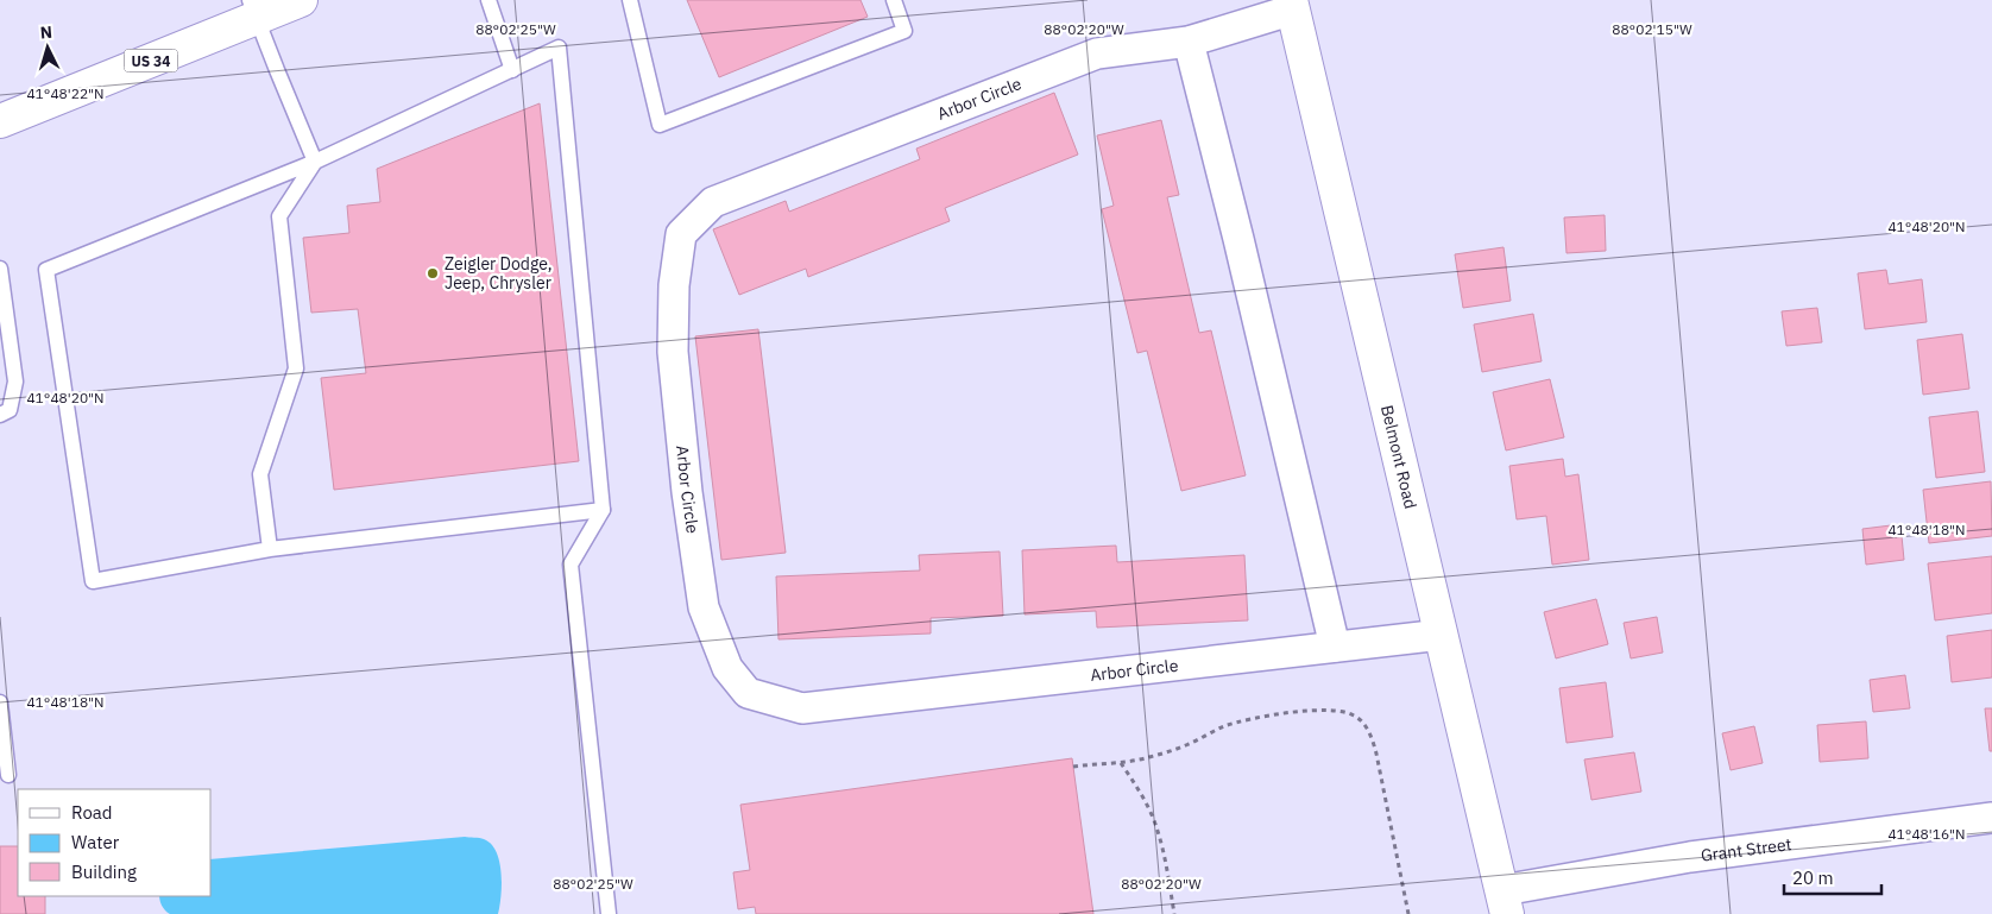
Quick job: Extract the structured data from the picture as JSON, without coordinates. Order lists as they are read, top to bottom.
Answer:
{
  "streets": {
    "main road": ["US 34", "Belmont Road"],
    "street": ["Arbor Circle", "Grant Street"]
  },
  "crossings": [
    ["Arbor Circle", "Belmont Road"],
    ["Belmont Road", "Grant Street"]
  ],
  "places": ["Zeigler Dodge, Jeep, Chrysler"],
  "legend": ["Road", "Water", "Building"],
  "scale_bar": "20 m",
  "north": "top",
  "coordinates": [
    "88°02'25\"W",
    "88°02'20\"W",
    "88°02'15\"W",
    "41°48'22\"N",
    "41°48'20\"N",
    "41°48'18\"N",
    "41°48'16\"N"
  ]
}
